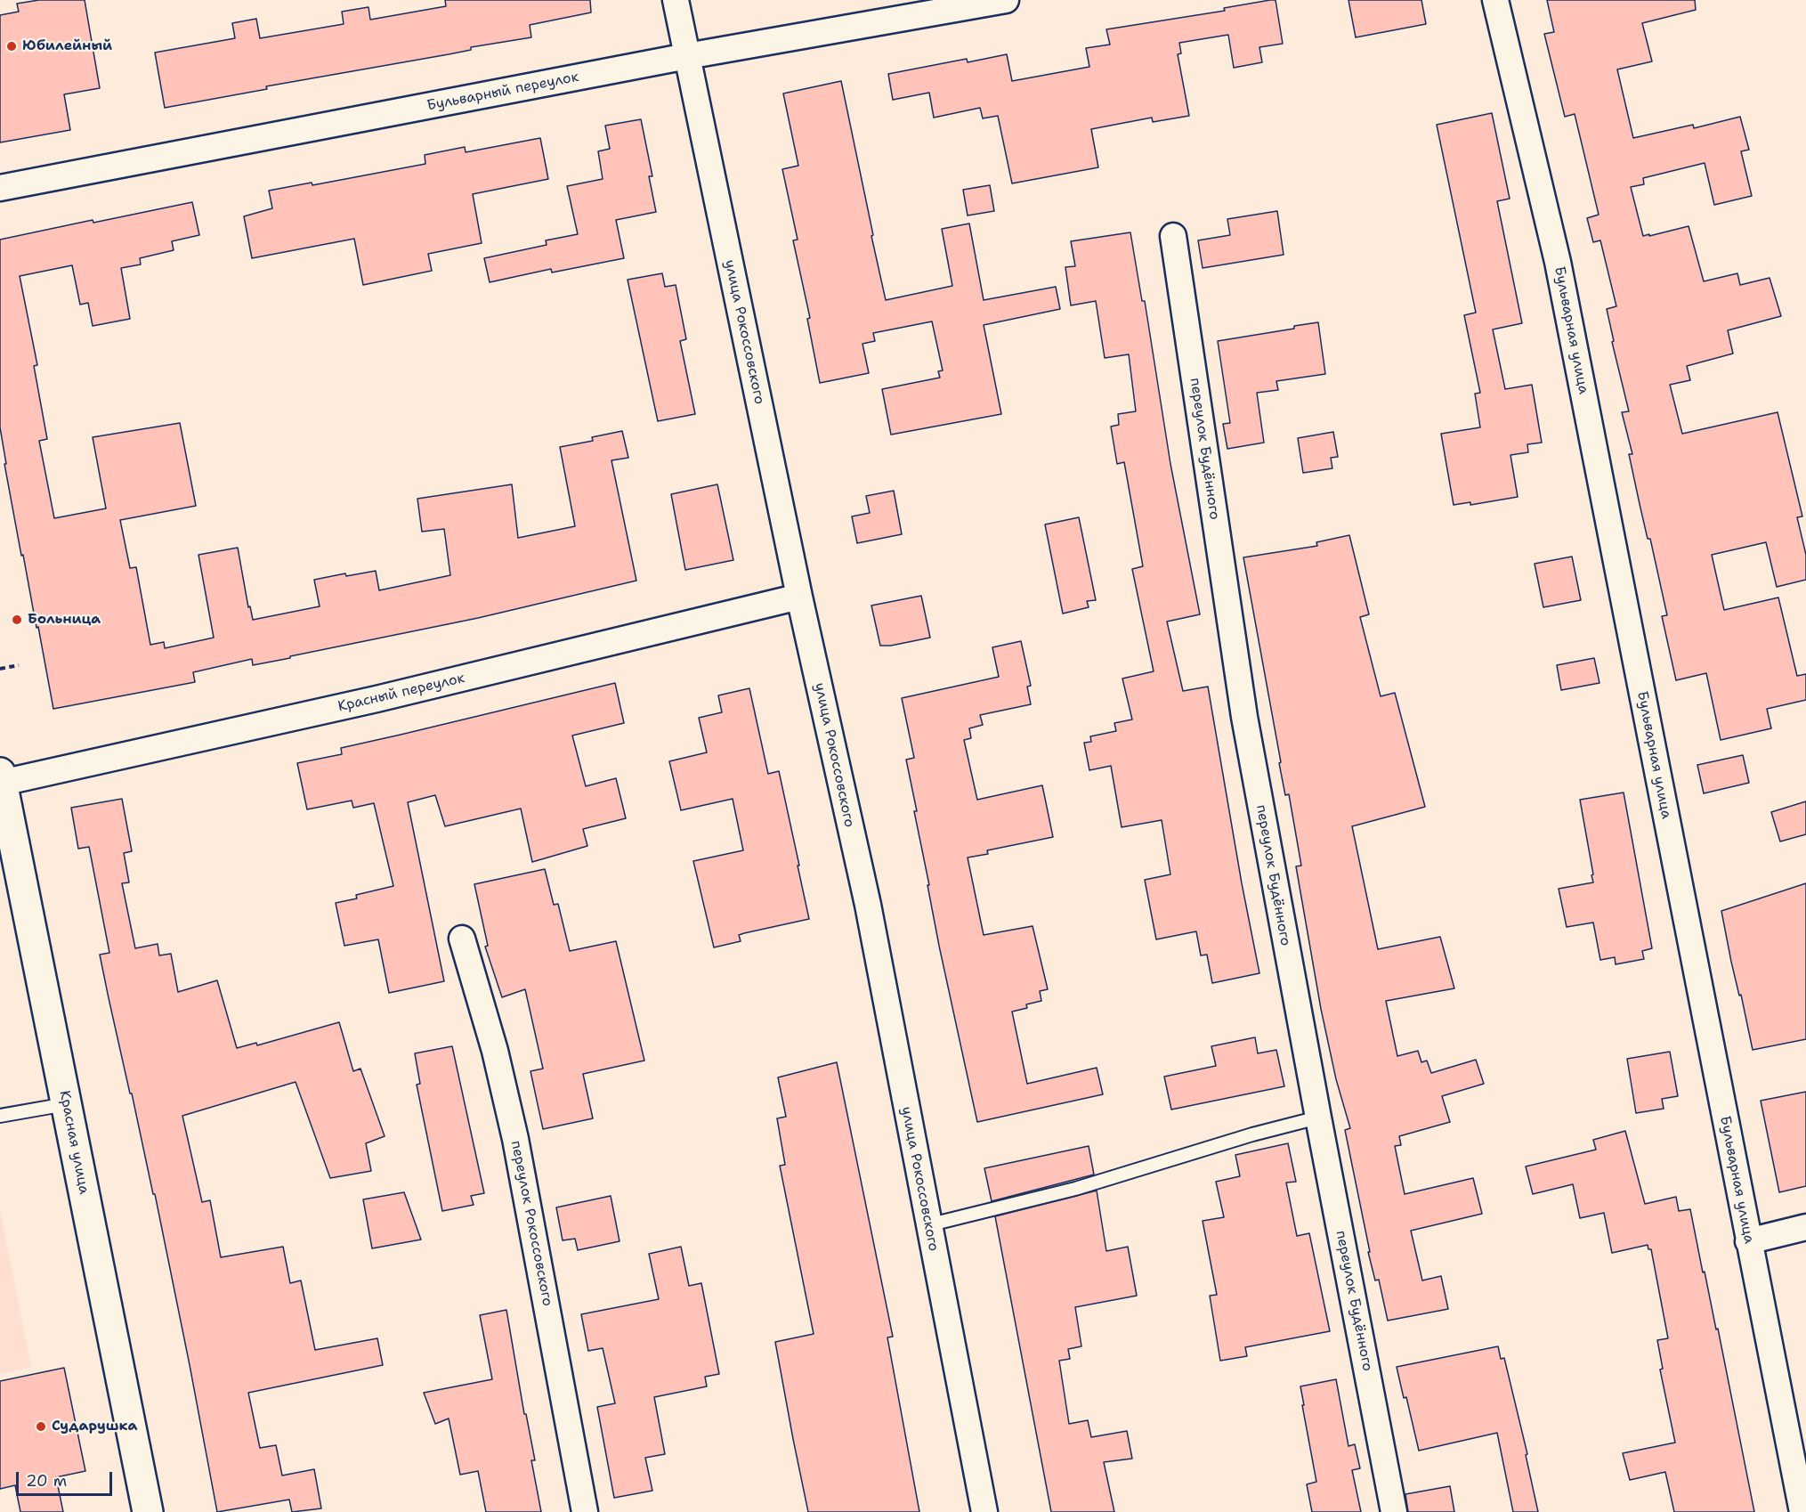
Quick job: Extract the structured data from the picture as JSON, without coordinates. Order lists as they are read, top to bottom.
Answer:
{
  "streets": {
    "main road": ["Красная улица"],
    "street": [
      "Бульварный переулок",
      "Бульварная улица",
      "улица Рокоссовского",
      "переулок Будённого",
      "Красный переулок",
      "переулок Рокоссовского"
    ]
  },
  "crossings": [
    ["Бульварный переулок", "улица Рокоссовского"],
    ["улица Рокоссовского", "Красный переулок"],
    ["Красный переулок", "Красная улица"]
  ],
  "places": ["Юбилейный", "Больница", "Сударушка"],
  "scale_bar": "20 m"
}
